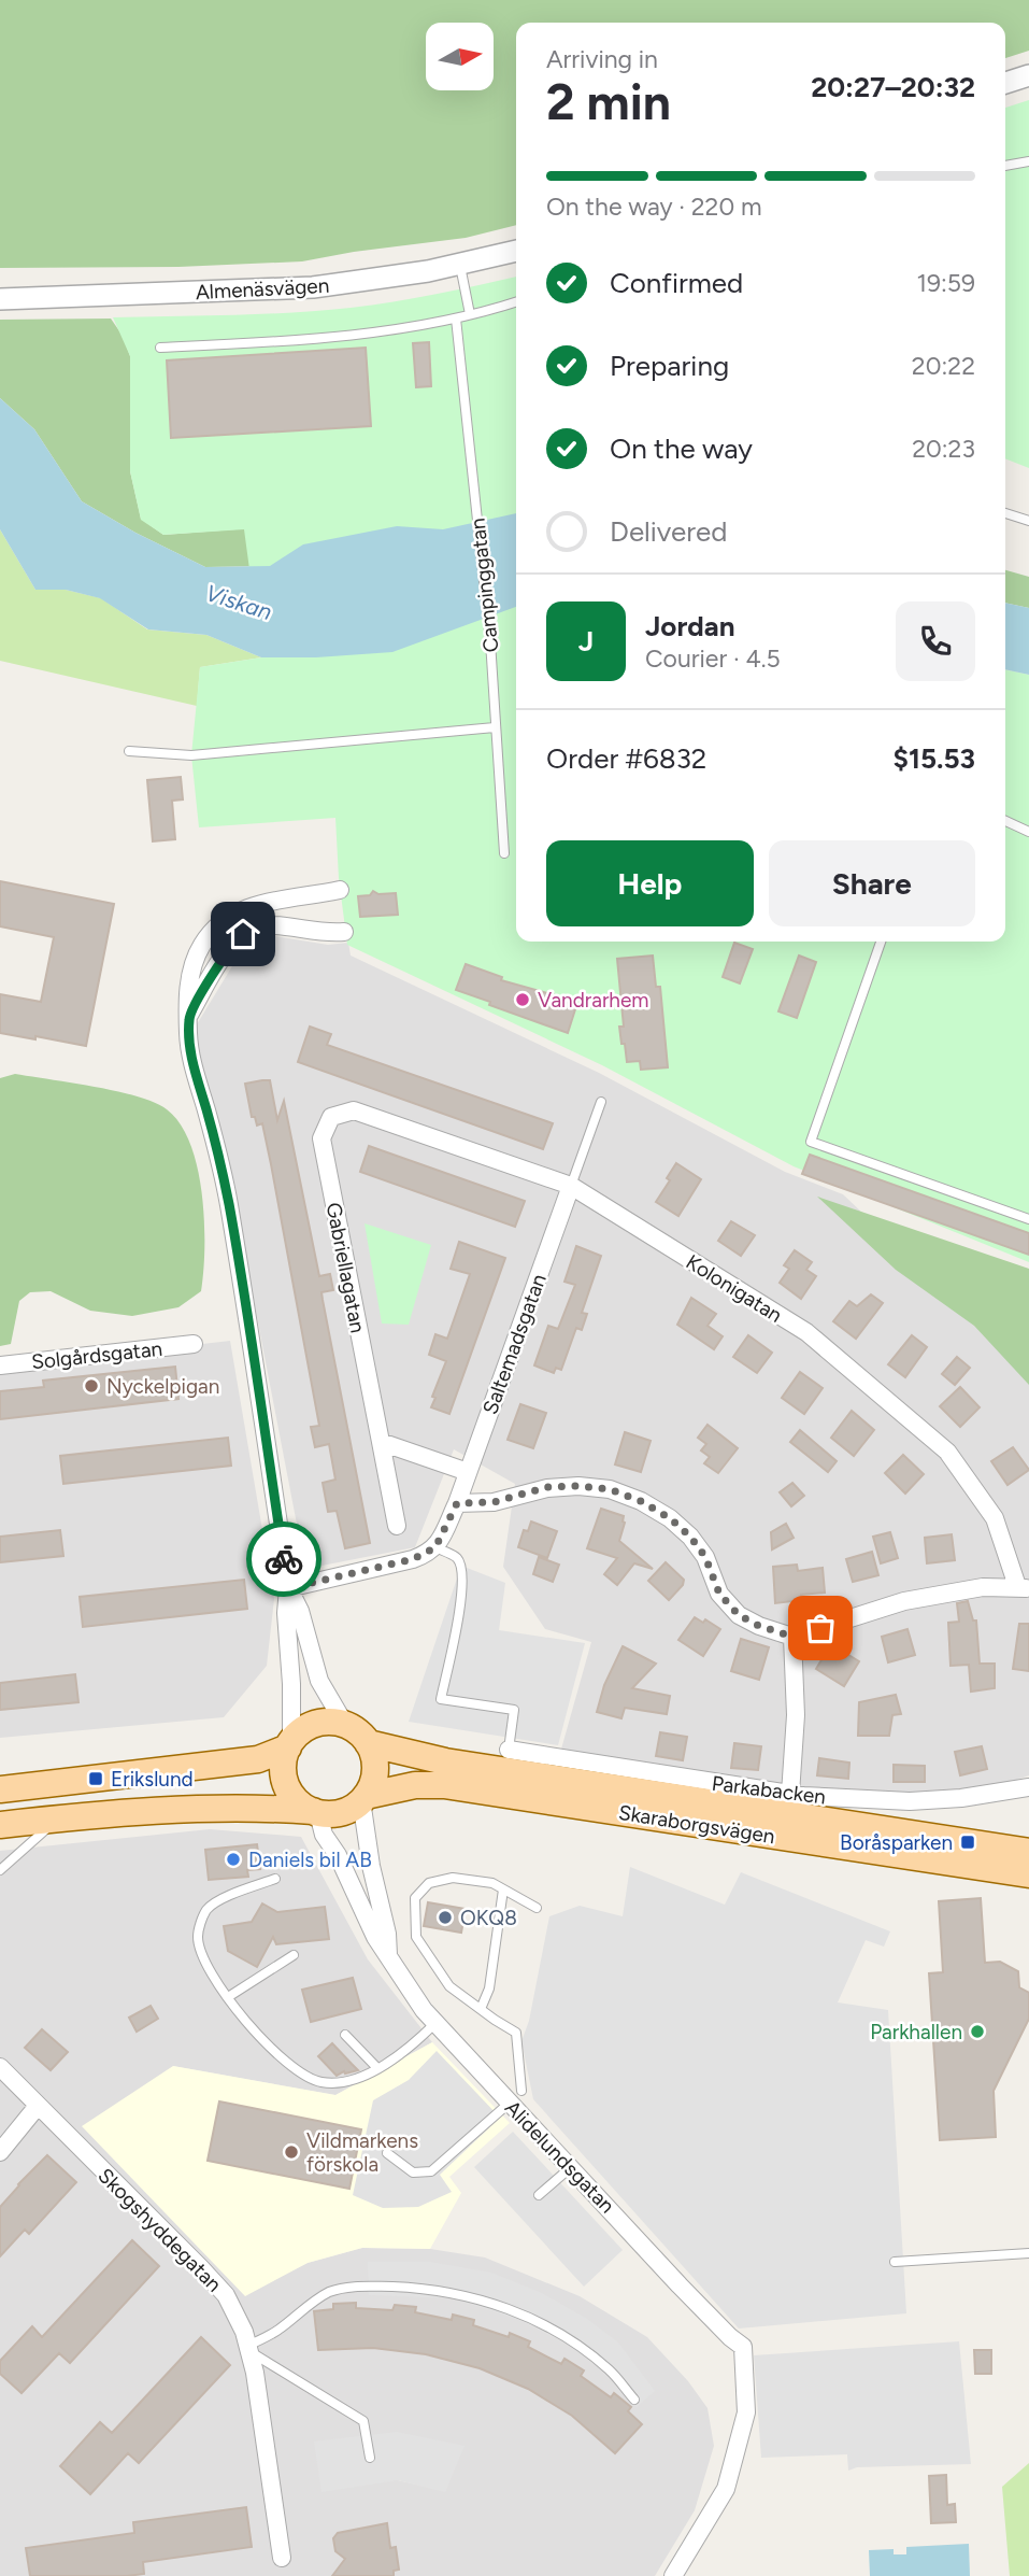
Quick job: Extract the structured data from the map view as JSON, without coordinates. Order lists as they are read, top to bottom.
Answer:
{
  "streets": {
    "main road": ["Skaraborgsvägen"],
    "street": [
      "Almenäsvägen",
      "Gabriellagatan",
      "Kolonigatan",
      "Saltemadsgatan",
      "Solgårdsgatan",
      "Parkabacken",
      "Alidelundsgatan",
      "Skogshyddegatan"
    ],
    "lane": ["Campinggatan"]
  },
  "crossings": [
    ["Gabriellagatan", "Kolonigatan"],
    ["Kolonigatan", "Saltemadsgatan"],
    ["Skaraborgsvägen", "Alidelundsgatan"]
  ],
  "water": ["Viskan"],
  "places": {
    "other": [
      "Vandrarhem",
      "Nyckelpigan",
      "Daniels bil AB",
      "OKQ8",
      "Parkhallen",
      "Vildmarkens förskola"
    ],
    "transit": ["Erikslund", "Boråsparken"]
  },
  "north": "right",
  "page": {
    "heading": ["2 min", "Arriving in", "20:27–20:32"],
    "panel": [
      "Jordan",
      "Courier · 4.5",
      "Order #6832",
      "$15.53"
    ],
    "bar": "On the way · 220 m",
    "list": [
      ["Confirmed", "19:59"],
      ["Preparing", "20:22"],
      ["On the way", "20:23"],
      "Delivered"
    ],
    "round": "J",
    "buttons": ["Help", "Share"]
  }
}
